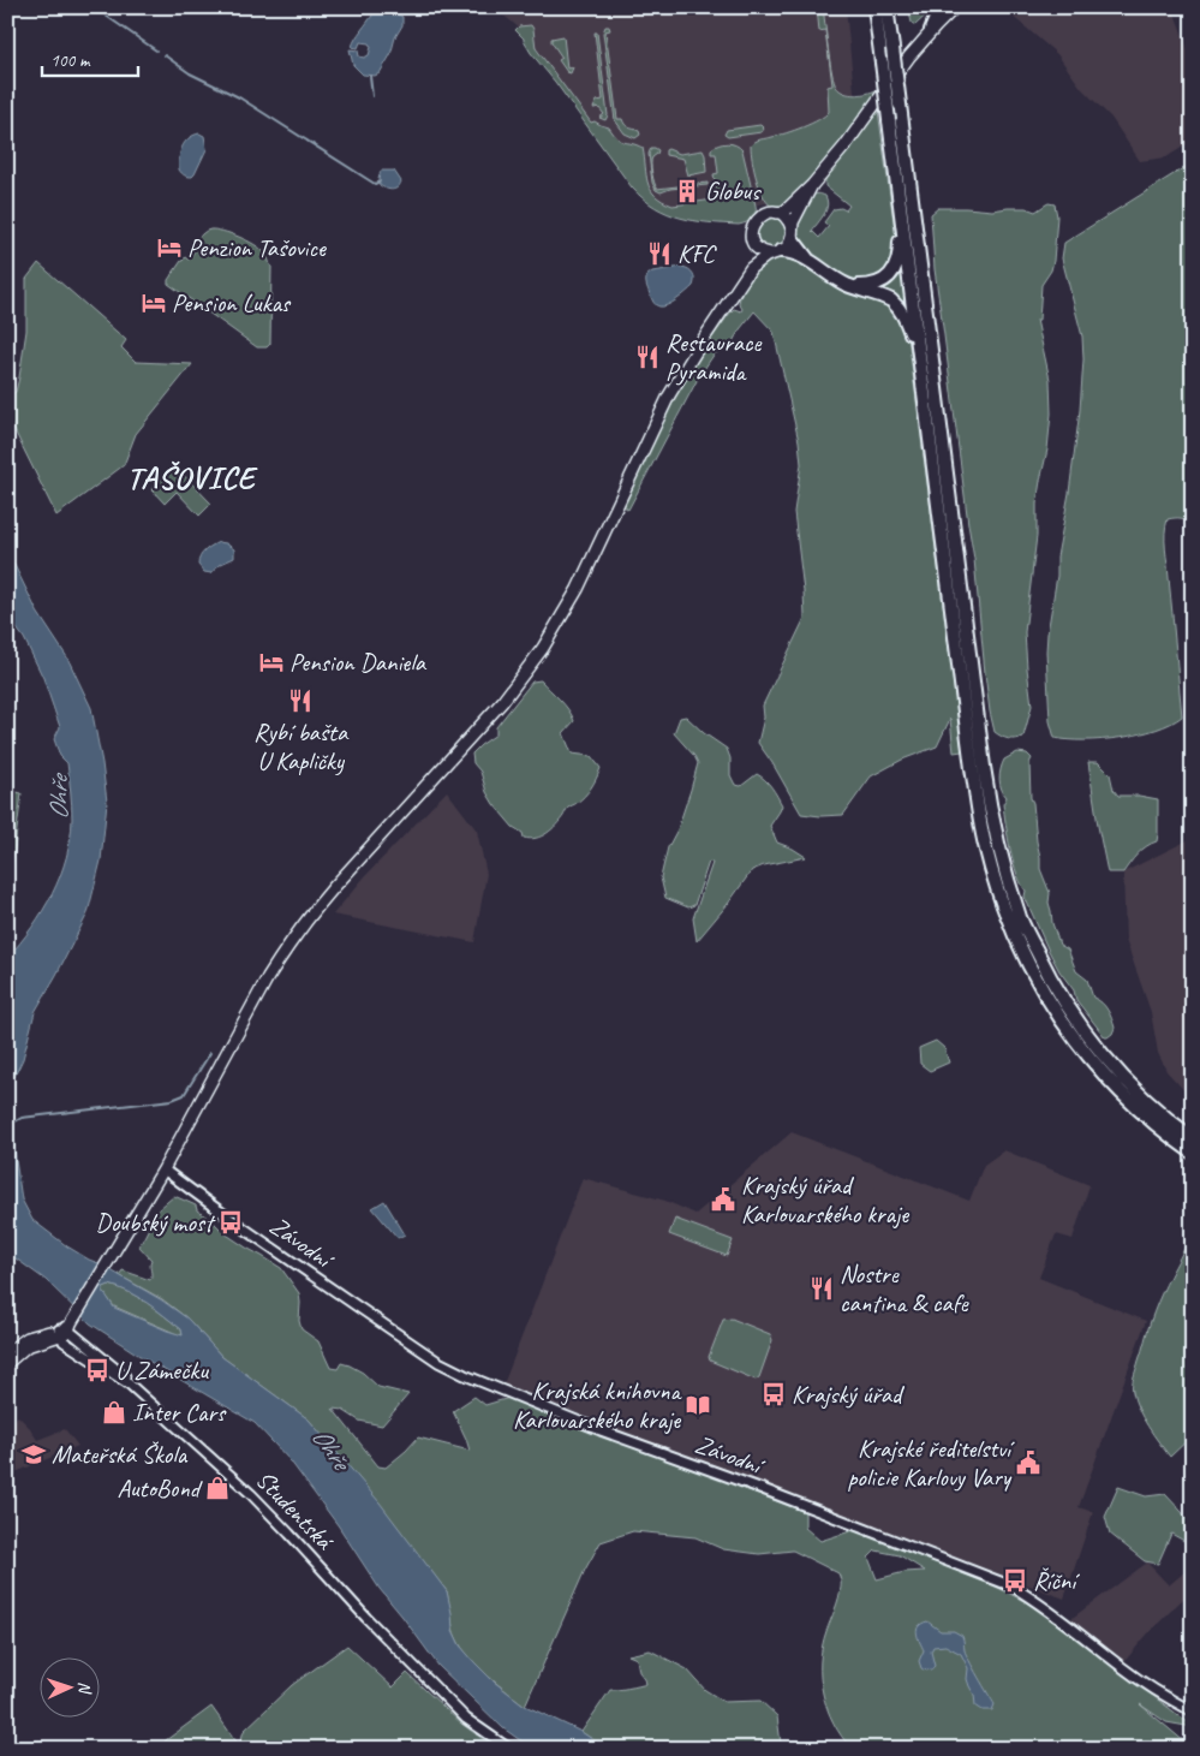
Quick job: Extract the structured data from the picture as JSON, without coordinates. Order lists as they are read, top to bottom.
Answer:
{
  "streets": {
    "street": ["Závodní", "Studentská"]
  },
  "districts": ["TAŠOVICE"],
  "water": ["Ohře"],
  "places": {
    "building": ["Globus"],
    "hotel": ["Penzion Tašovice", "Pension Lukas", "Pension Daniela"],
    "restaurant": [
      "KFC",
      "Restaurace Pyramida",
      "Rybí bašta U Kapličky",
      "Nostre cantina & cafe"
    ],
    "public building": ["Krajský úřad Karlovarského kraje", "Krajské ředitelství policie Karlovy Vary"],
    "bus stop": [
      "Doubský most",
      "U Zámečku",
      "Krajský úřad",
      "Říční"
    ],
    "library": ["Krajská knihovna Karlovarského kraje"],
    "shop": ["Inter Cars", "AutoBond"],
    "school or university": ["Mateřská Škola"]
  },
  "scale_bar": "100 m",
  "north": "right"
}
